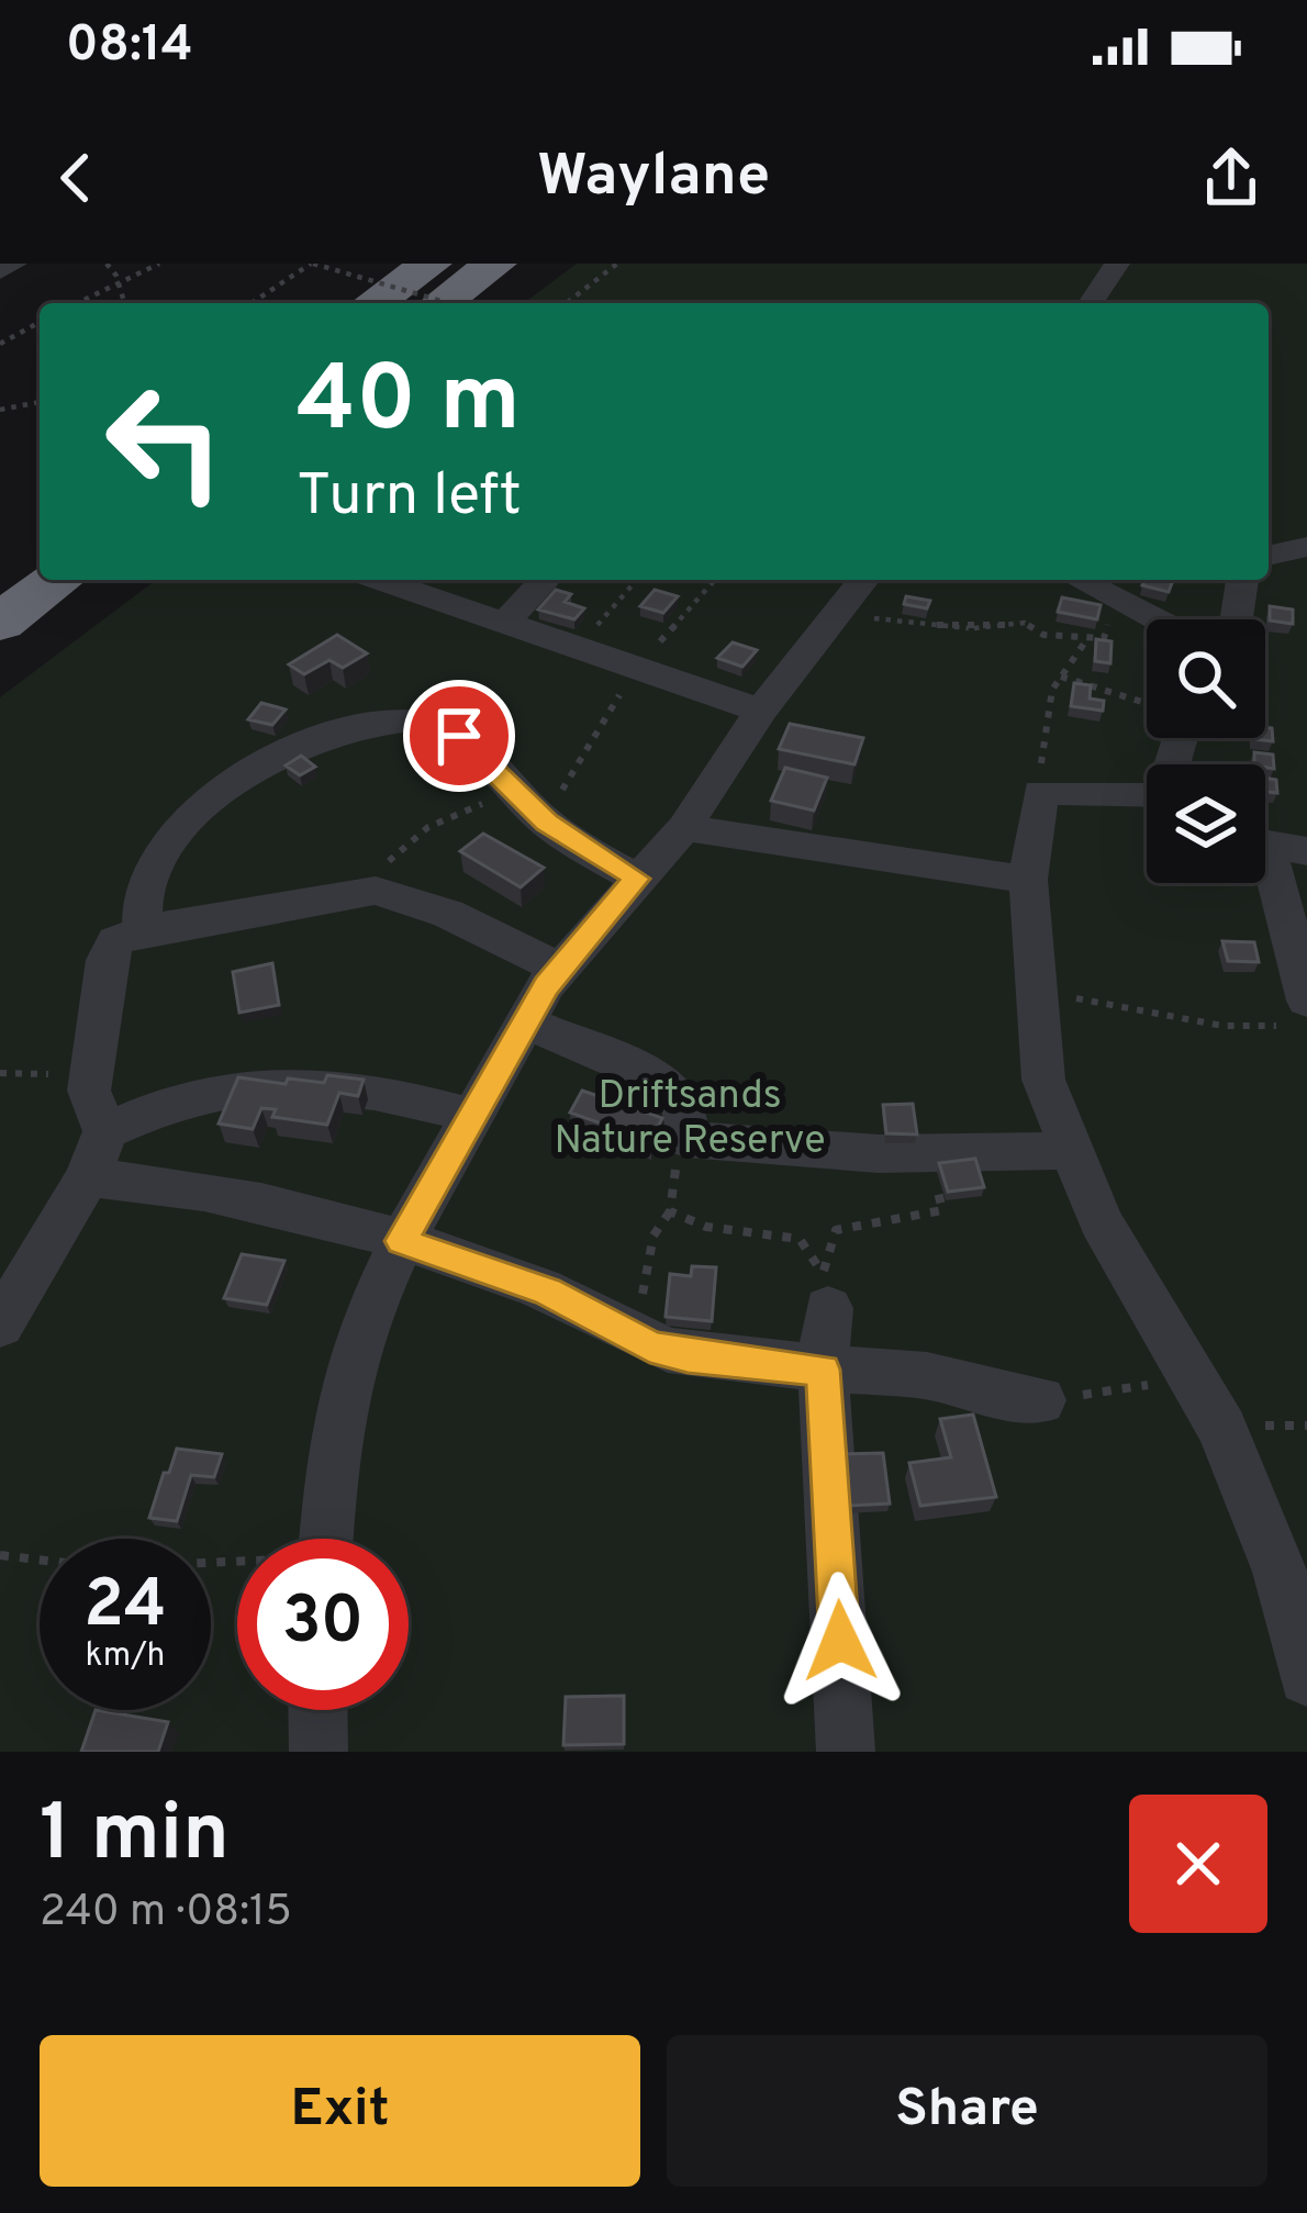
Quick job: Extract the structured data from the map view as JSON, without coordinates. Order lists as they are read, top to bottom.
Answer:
{
  "parks": ["Driftsands Nature Reserve"],
  "page": {
    "status": "08:14",
    "header": "Waylane",
    "turn": ["40 m", "Turn left"],
    "speed": "24 km/h",
    "limit": "30",
    "heading": ["1 min", "240 m · 08:15"],
    "buttons": ["Exit", "Share"]
  }
}
